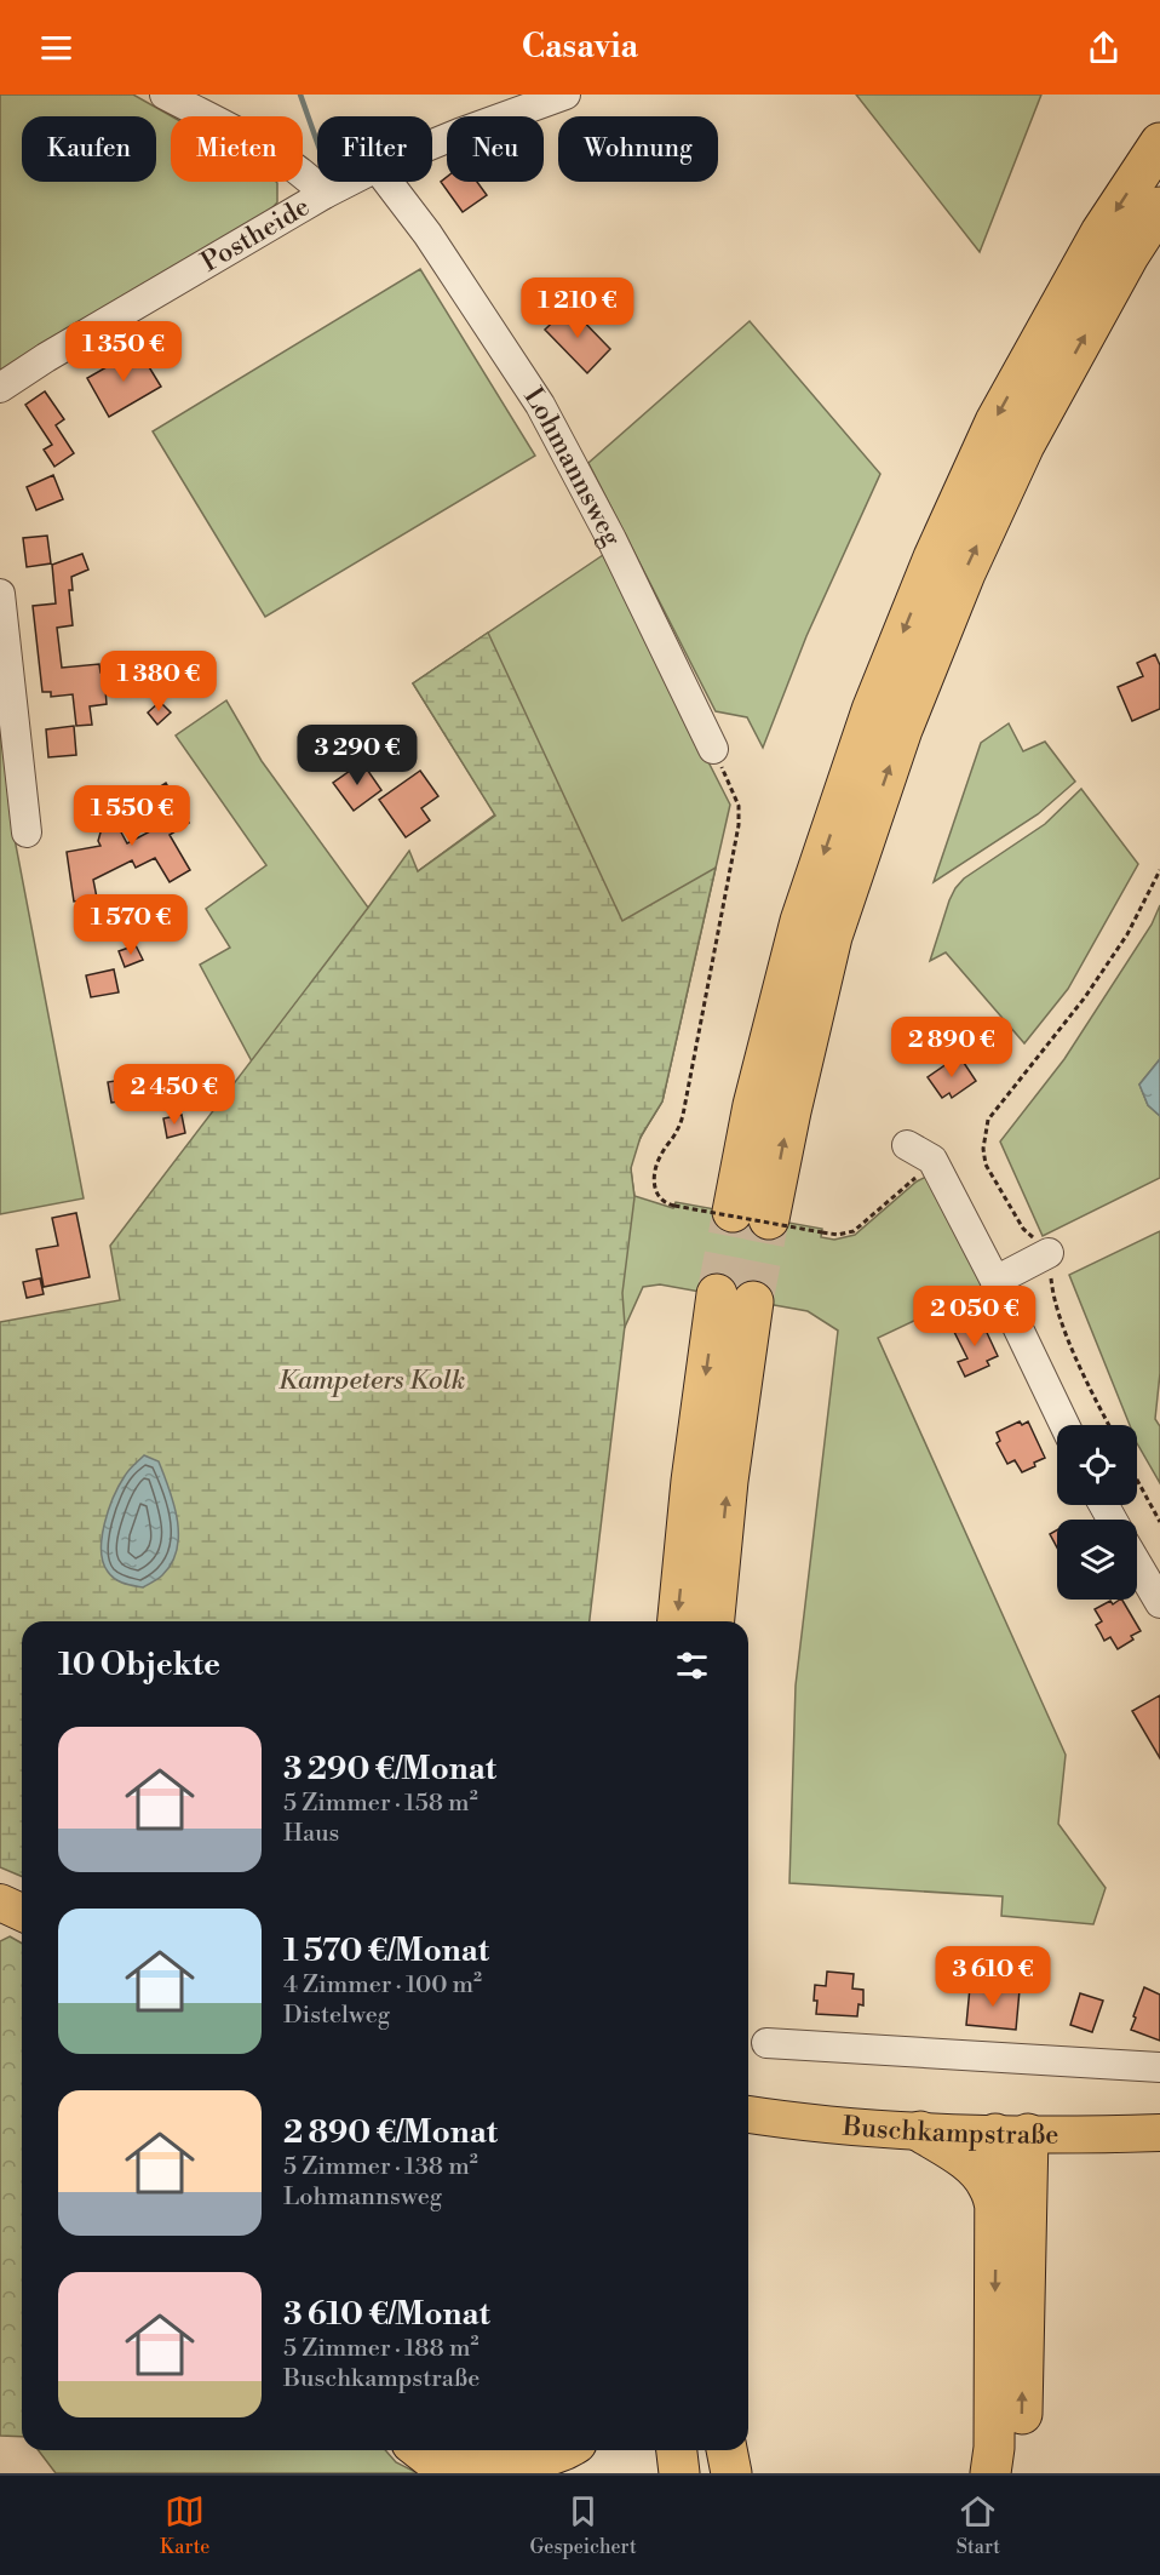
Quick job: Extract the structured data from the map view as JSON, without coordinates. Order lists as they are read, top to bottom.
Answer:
{
  "streets": {
    "main road": ["Buschkampstraße"],
    "street": ["Postheide", "Lohmannsweg"]
  },
  "parks": ["Kampeters Kolk"],
  "page": {
    "header": "Casavia",
    "chip": [
      "Kaufen",
      "Mieten",
      "Filter",
      "Neu",
      "Wohnung"
    ],
    "price": [
      "1 210 €",
      "1 350 €",
      "1 380 €",
      "3 290 €",
      "1 550 €",
      "1 570 €",
      "2 890 €",
      "2 450 €",
      "2 050 €",
      "3 610 €"
    ],
    "heading": "10 Objekte",
    "list": [
      {
        "name": "3 290 €/Monat",
        "note": "5 Zimmer · 158 m² · Haus"
      },
      {
        "name": "1 570 €/Monat",
        "note": "4 Zimmer · 100 m² · Distelweg"
      },
      {
        "name": "2 890 €/Monat",
        "note": "5 Zimmer · 138 m² · Lohmannsweg"
      },
      {
        "name": "3 610 €/Monat",
        "note": "5 Zimmer · 188 m² · Buschkampstraße"
      }
    ],
    "tabs": ["Karte", "Gespeichert", "Start"]
  }
}
